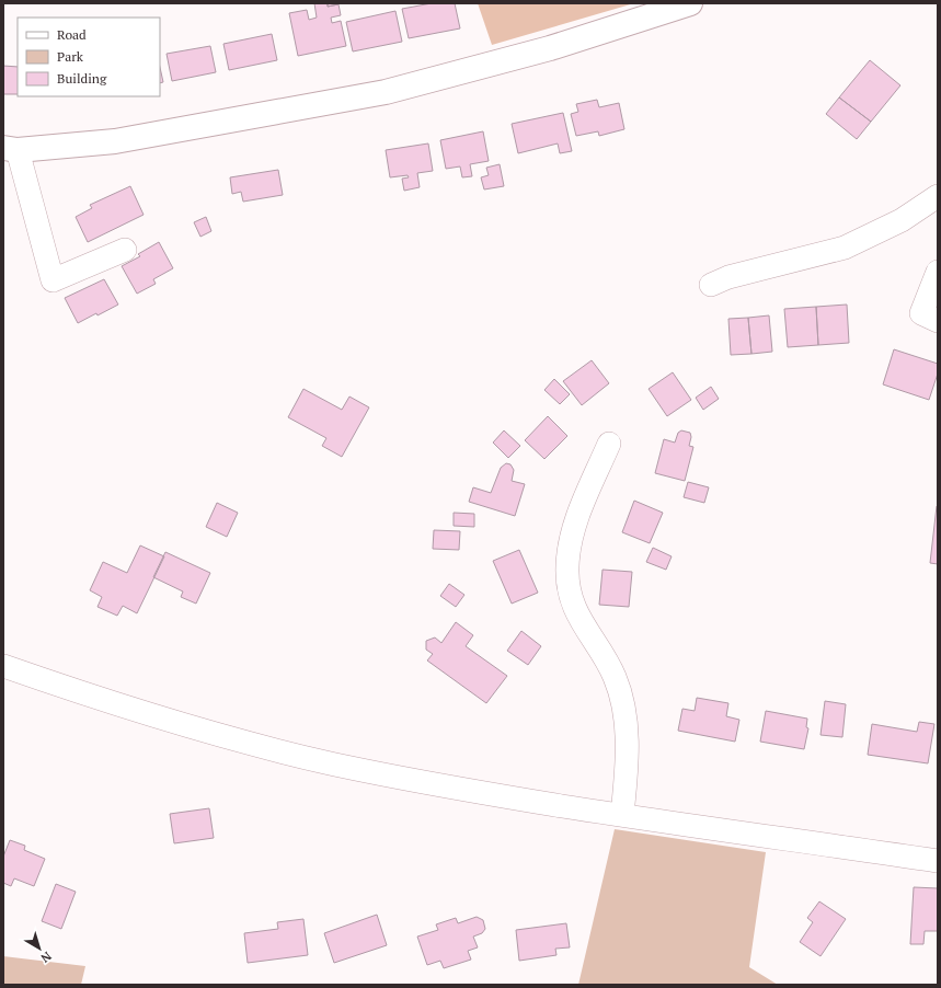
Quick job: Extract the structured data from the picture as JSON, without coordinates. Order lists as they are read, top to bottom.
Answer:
{
  "legend": ["Road", "Park", "Building"],
  "north": "bottom right"
}
